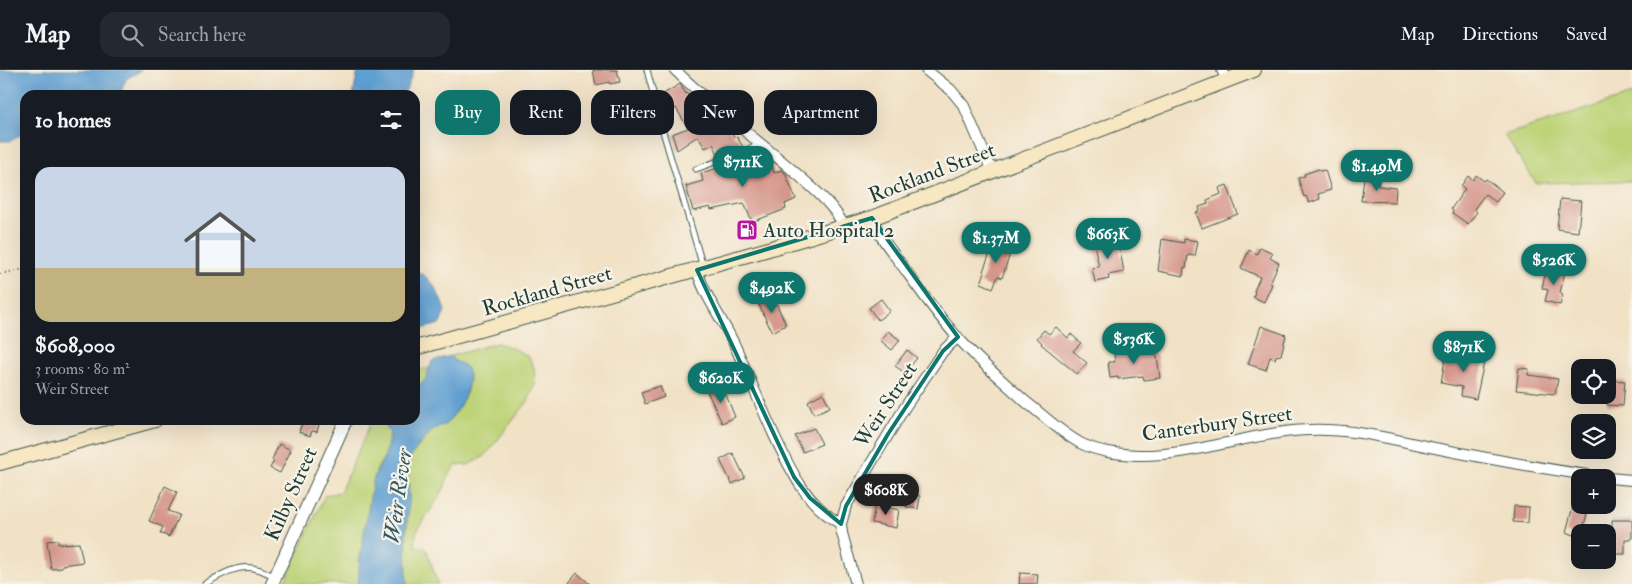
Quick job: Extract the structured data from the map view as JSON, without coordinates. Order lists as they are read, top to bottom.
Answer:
{
  "streets": {
    "main road": ["Rockland Street"],
    "street": ["Weir Street", "Canterbury Street", "Kilby Street"]
  },
  "crossings": [
    ["Rockland Street", "Canterbury Street"],
    ["Weir Street", "Canterbury Street"]
  ],
  "water": ["Weir River"],
  "places": {
    "fuel station": ["Auto Hospital 2"]
  },
  "page": {
    "header": "Map",
    "search": "Search here",
    "nav": ["Map", "Directions", "Saved"],
    "chip": [
      "Buy",
      "Rent",
      "Filters",
      "New",
      "Apartment"
    ],
    "heading": "10 homes",
    "price": [
      "$711K",
      "$1.49M",
      "$663K",
      "$1.37M",
      "$526K",
      "$492K",
      "$536K",
      "$871K",
      "$620K",
      "$608K"
    ],
    "list": [
      {
        "name": "$608,000",
        "note": "3 rooms · 80 m² · Weir Street"
      }
    ],
    "map_buttons": ["+", "−"]
  }
}
